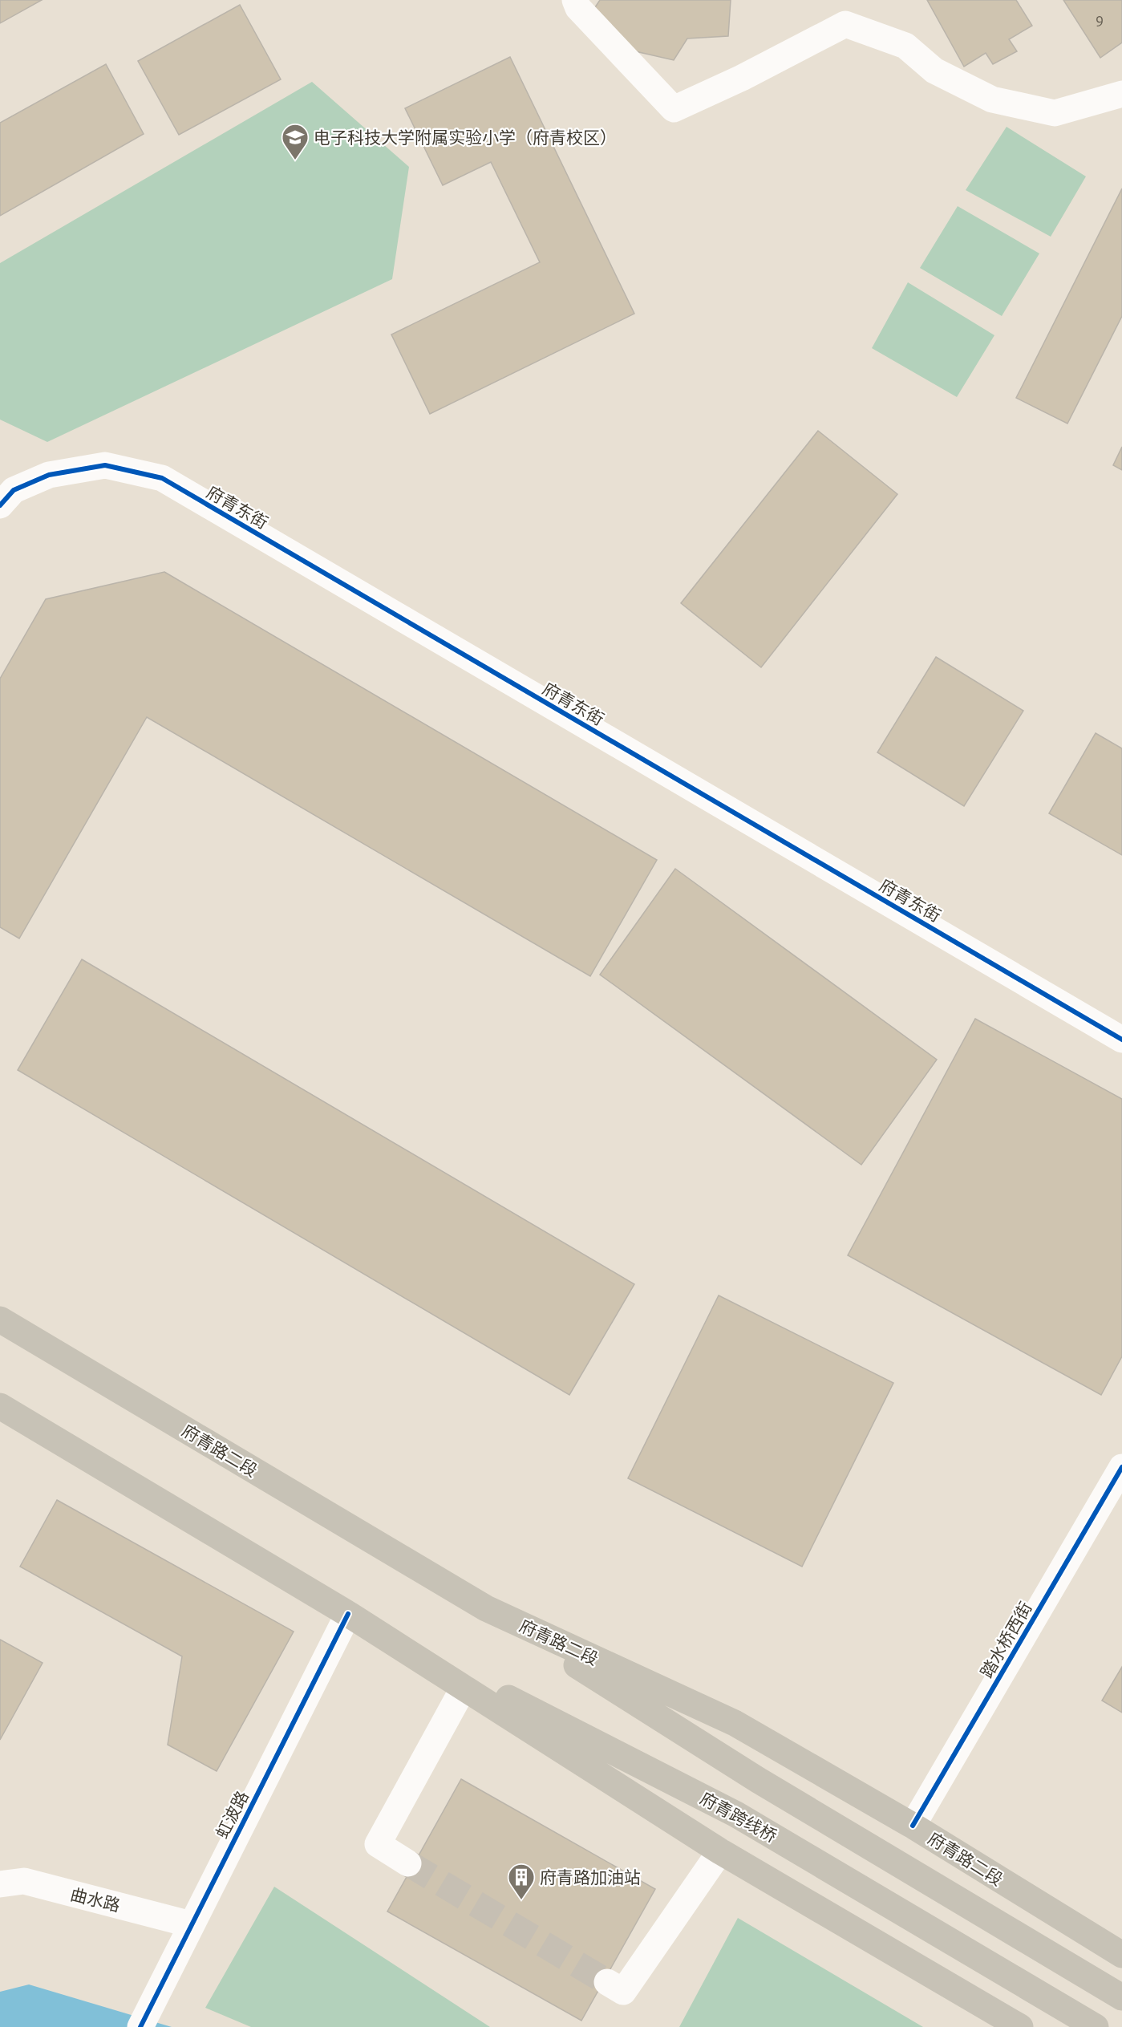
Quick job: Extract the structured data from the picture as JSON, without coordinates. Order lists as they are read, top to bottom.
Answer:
{
  "streets": {
    "main road": ["府青路二段", "府青跨线桥"],
    "street": [
      "府青东街",
      "踏水桥西街",
      "虹波路",
      "曲水路"
    ]
  },
  "crossings": [
    ["府青路二段", "踏水桥西街"],
    ["虹波路", "曲水路"]
  ],
  "places": {
    "school or university": ["电子科技大学附属实验小学（府青校区）"],
    "building": ["府青路加油站"]
  },
  "house_numbers": ["9"]
}
